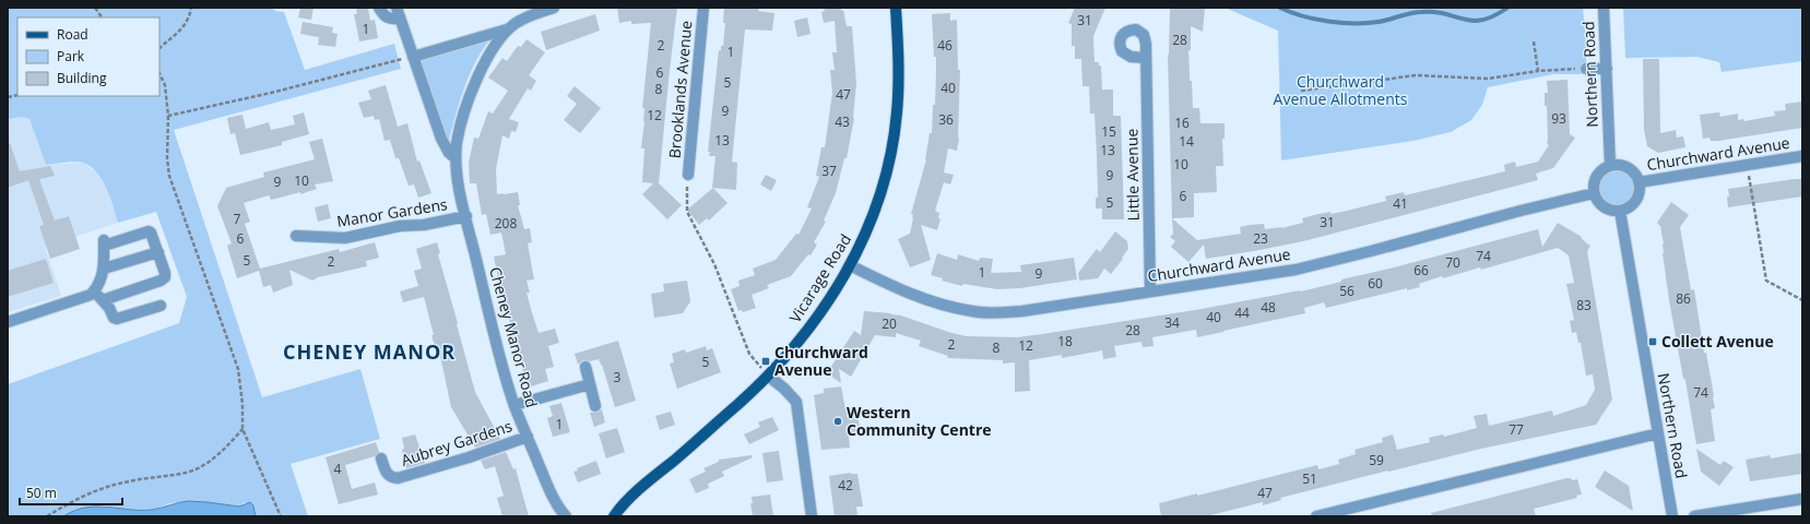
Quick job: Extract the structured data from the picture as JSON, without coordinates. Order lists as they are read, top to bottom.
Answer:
{
  "streets": {
    "main road": ["Vicarage Road"],
    "street": [
      "Northern Road",
      "Brooklands Avenue",
      "Churchward Avenue",
      "Little Avenue",
      "Manor Gardens",
      "Cheney Manor Road",
      "Aubrey Gardens"
    ]
  },
  "crossings": [
    ["Northern Road", "Churchward Avenue"],
    ["Churchward Avenue", "Little Avenue"],
    ["Churchward Avenue", "Vicarage Road"],
    ["Manor Gardens", "Cheney Manor Road"],
    ["Cheney Manor Road", "Aubrey Gardens"]
  ],
  "districts": ["CHENEY MANOR"],
  "parks": ["Churchward Avenue Allotments"],
  "places": {
    "transit": ["Collett Avenue", "Churchward Avenue"],
    "other": ["Western Community Centre"]
  },
  "house_numbers": [
    "31",
    "1",
    "28",
    "2",
    "46",
    "1",
    "6",
    "5",
    "40",
    "8",
    "47",
    "9",
    "12",
    "93",
    "36",
    "43",
    "16",
    "15",
    "13",
    "14",
    "13",
    "10",
    "37",
    "9",
    "10",
    "9",
    "6",
    "5",
    "41",
    "7",
    "31",
    "208",
    "6",
    "23",
    "74",
    "5",
    "2",
    "70",
    "66",
    "1",
    "9",
    "60",
    "56",
    "86",
    "83",
    "48",
    "44",
    "40",
    "34",
    "20",
    "28",
    "18",
    "2",
    "12",
    "8",
    "5",
    "3",
    "74",
    "1",
    "77",
    "59",
    "4",
    "51",
    "42",
    "47"
  ],
  "legend": ["Road", "Park", "Building"],
  "scale_bar": "50 m"
}
